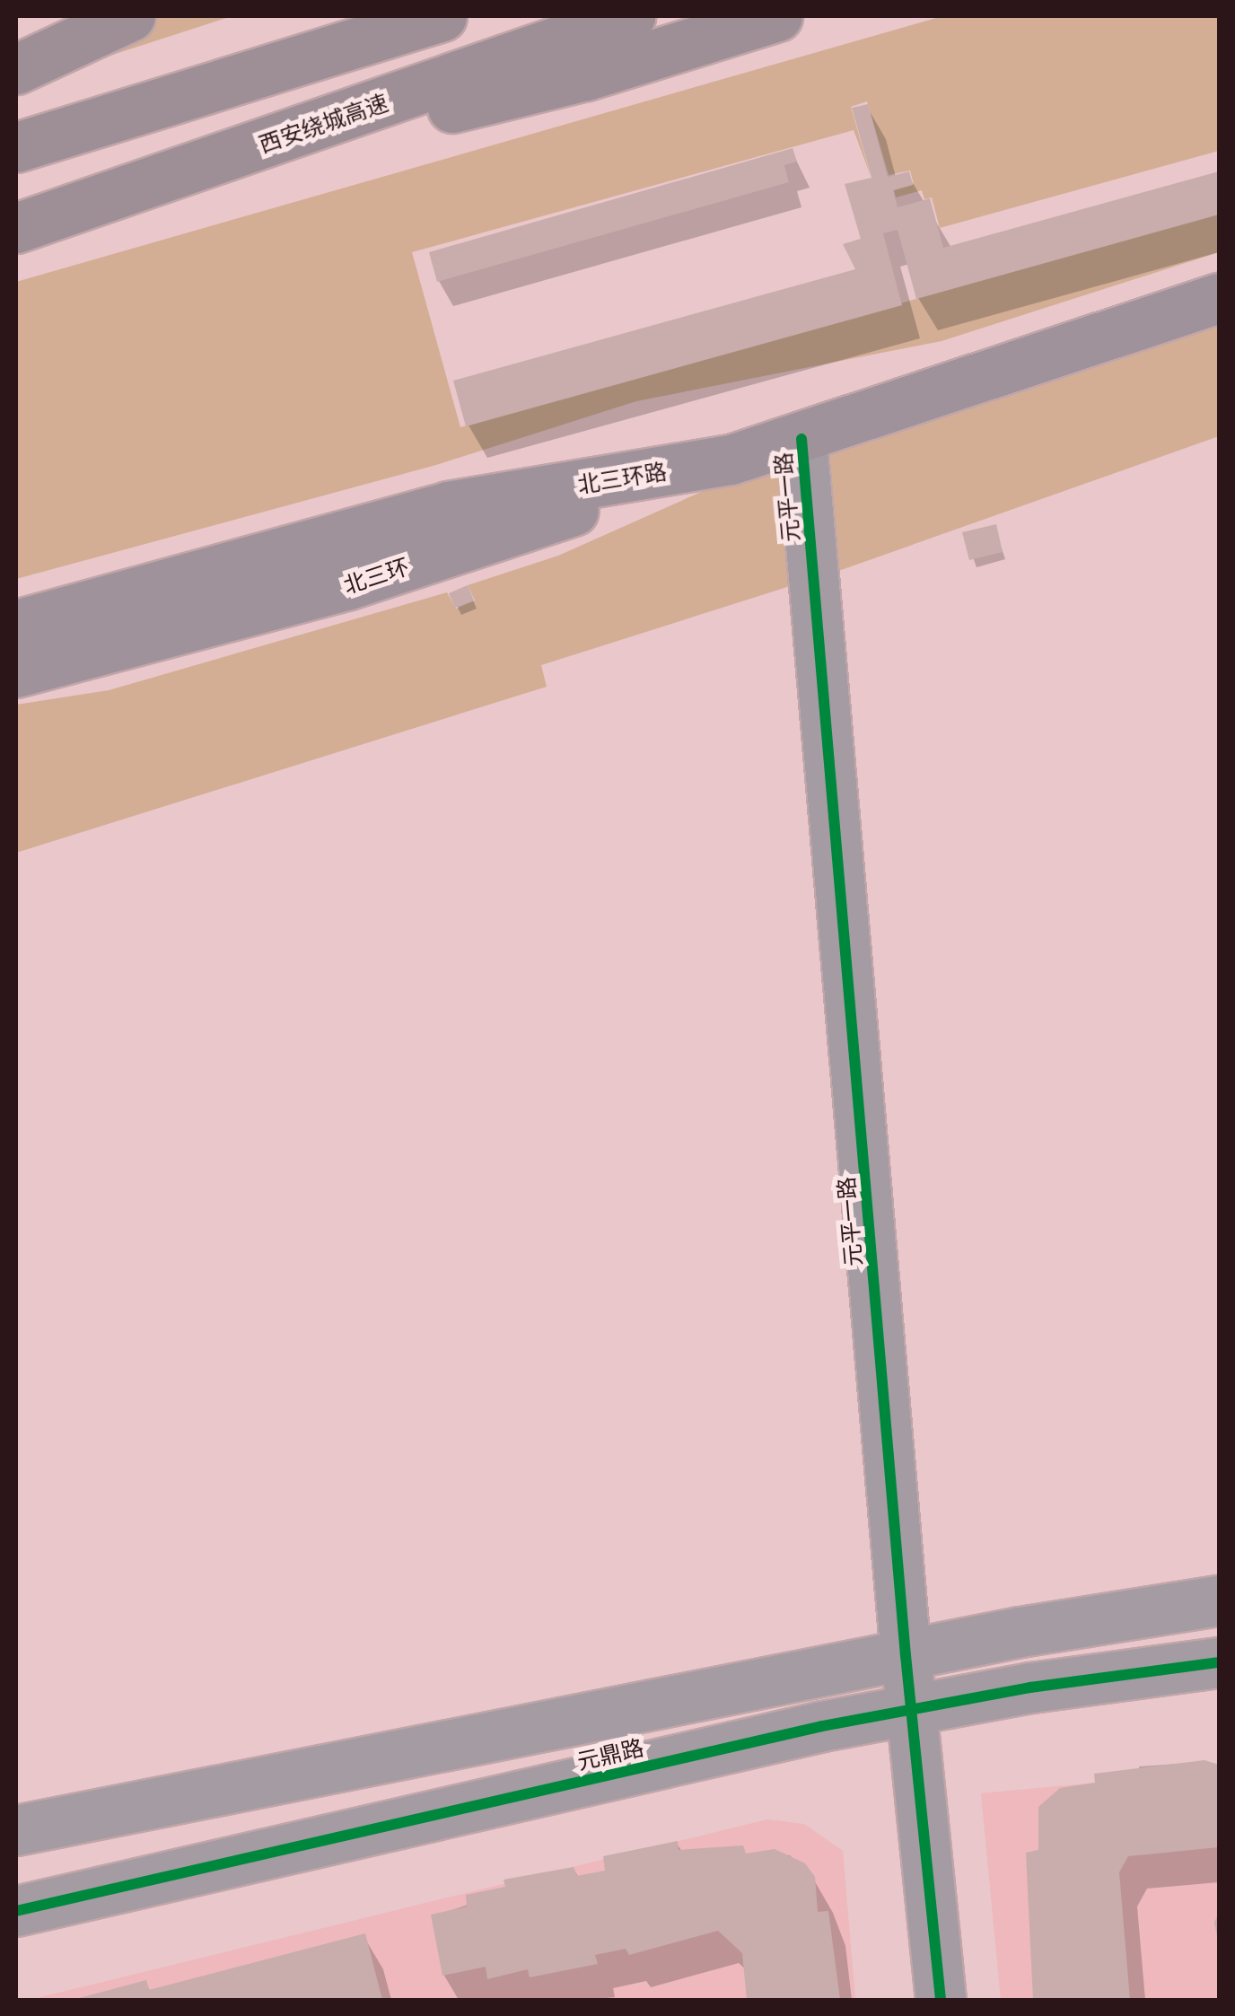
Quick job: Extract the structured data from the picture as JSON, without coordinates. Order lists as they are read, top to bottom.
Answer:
{
  "streets": {
    "highway": ["西安绕城高速", "北三环路", "北三环"],
    "street": ["元平一路", "元鼎路"]
  },
  "crossings": [
    ["北三环路", "元平一路"],
    ["北三环路", "北三环"],
    ["元平一路", "元鼎路"]
  ]
}
